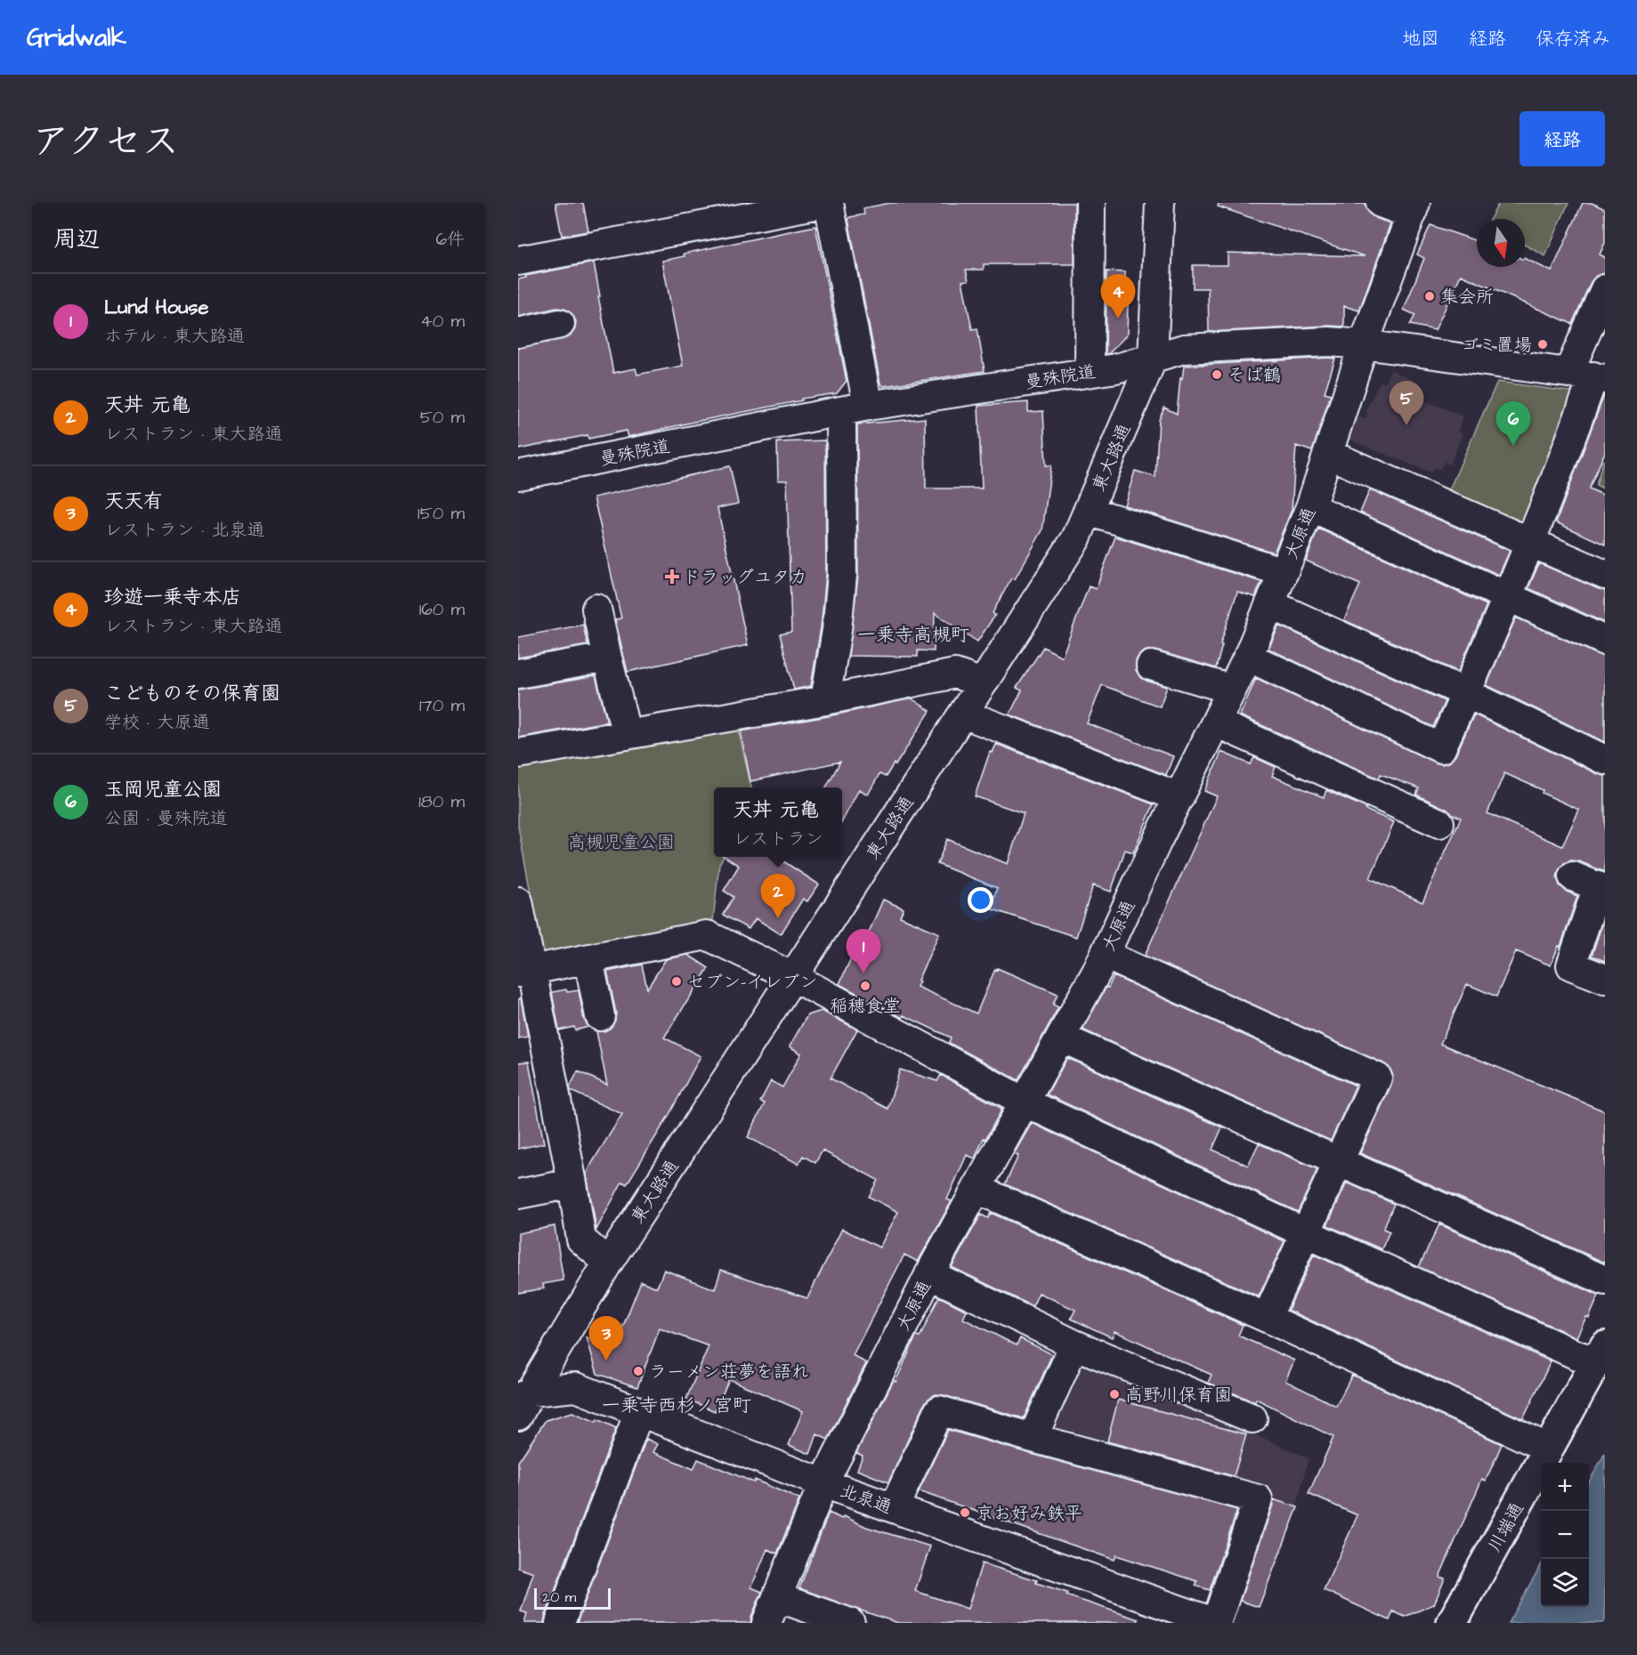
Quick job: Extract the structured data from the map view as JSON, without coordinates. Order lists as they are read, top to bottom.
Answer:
{
  "streets": {
    "highway": ["川端通"],
    "street": [
      "曼殊院道",
      "東大路通",
      "大原通",
      "北泉通"
    ]
  },
  "crossings": [
    ["曼殊院道", "東大路通"],
    ["曼殊院道", "大原通"],
    ["東大路通", "北泉通"],
    ["大原通", "北泉通"]
  ],
  "districts": ["一乗寺高槻町", "一乗寺西杉ノ宮町"],
  "parks": ["高槻児童公園"],
  "places": {
    "other": [
      "集会所",
      "ゴミ置場",
      "そば鶴",
      "セブン-イレブン",
      "稲穂食堂",
      "ラーメン荘夢を語れ",
      "高野川保育園",
      "京お好み鉄平"
    ],
    "health": ["ドラッグユタカ"]
  },
  "scale_bar": "20 m",
  "north": "bottom",
  "page": {
    "header": "Gridwalk",
    "nav": ["地図", "経路", "保存済み"],
    "title": "アクセス",
    "buttons": "経路",
    "heading": ["周辺", "6件"],
    "list": [
      {
        "mark": "1",
        "name": "Lund House",
        "note": "ホテル · 東大路通",
        "value": "40 m"
      },
      {
        "mark": "2",
        "name": "天丼 元亀",
        "note": "レストラン · 東大路通",
        "value": "50 m"
      },
      {
        "mark": "3",
        "name": "天天有",
        "note": "レストラン · 北泉通",
        "value": "150 m"
      },
      {
        "mark": "4",
        "name": "珍遊一乗寺本店",
        "note": "レストラン · 東大路通",
        "value": "160 m"
      },
      {
        "mark": "5",
        "name": "こどものその保育園",
        "note": "学校 · 大原通",
        "value": "170 m"
      },
      {
        "mark": "6",
        "name": "玉岡児童公園",
        "note": "公園 · 曼殊院道",
        "value": "180 m"
      }
    ],
    "pins": [
      "4",
      "5",
      "6",
      "2",
      "1",
      "3"
    ],
    "popup": ["天丼 元亀", "レストラン"],
    "map_buttons": ["+", "−"],
    "scale": "20 m"
  }
}
